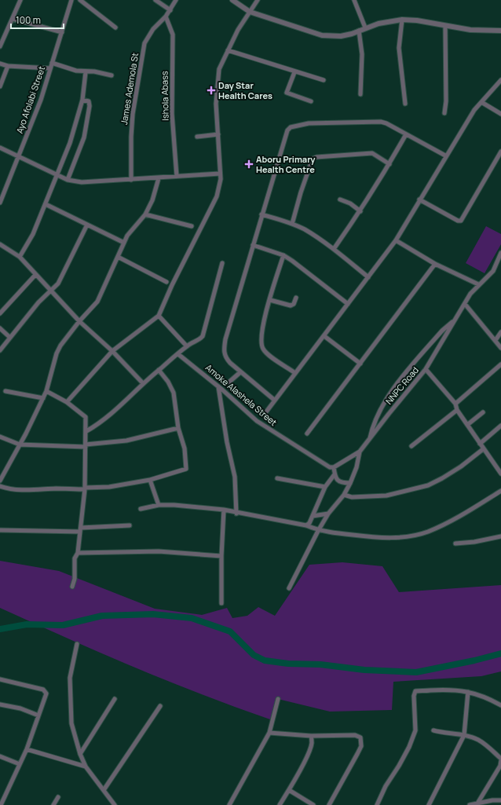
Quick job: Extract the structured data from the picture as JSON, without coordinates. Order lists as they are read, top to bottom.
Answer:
{
  "streets": {
    "street": [
      "James Ademola St",
      "Ishola Abass",
      "Ayo Afolabi Street",
      "NNPC Road",
      "Amoke Alashela Street"
    ]
  },
  "crossings": [
    ["James Ademola St", "Ishola Abass"]
  ],
  "places": {
    "health": ["Day Star Health Cares", "Aboru Primary Health Centre"]
  },
  "scale_bar": "100 m"
}
